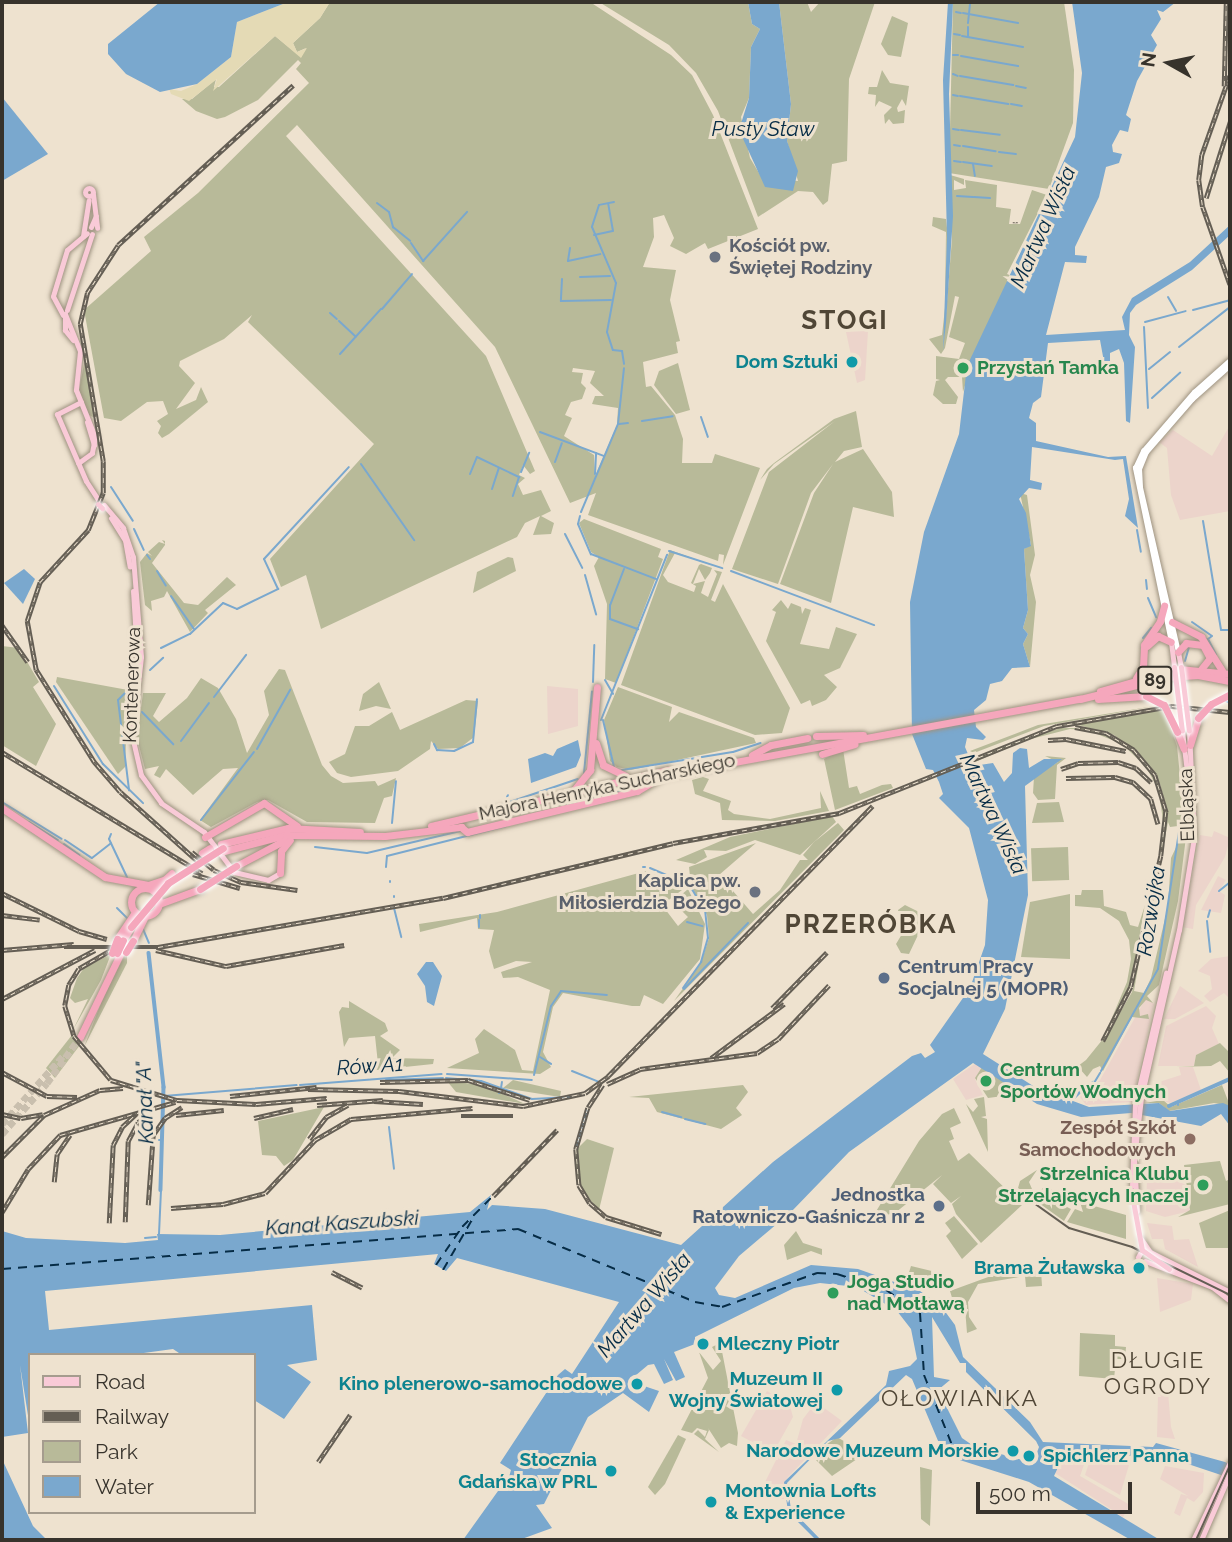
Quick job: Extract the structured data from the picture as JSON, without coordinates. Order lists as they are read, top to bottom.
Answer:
{
  "streets": {
    "highway": ["89", "Majora Henryka Sucharskiego"],
    "main road": ["Kontenerowa", "Elbląska"]
  },
  "crossings": [
    ["89", "Kontenerowa"],
    ["89", "Majora Henryka Sucharskiego"],
    ["Kontenerowa", "Majora Henryka Sucharskiego"]
  ],
  "districts": [
    "STOGI",
    "PRZERÓBKA",
    "DŁUGIE OGRODY",
    "OŁOWIANKA"
  ],
  "water": [
    "Pusty Staw",
    "Martwa Wisła",
    "Rozwójka",
    "Rów A1",
    "Kanał \"A\"",
    "Kanał Kaszubski"
  ],
  "places": [
    "Kościół pw. Świętej Rodziny",
    "Dom Sztuki",
    "Przystań Tamka",
    "Kaplica pw. Miłosierdzia Bożego",
    "Centrum Pracy Socjalnej 5 (MOPR)",
    "Centrum Sportów Wodnych",
    "Zespół Szkół Samochodowych",
    "Strzelnica Klubu Strzelających Inaczej",
    "Jednostka Ratowniczo-Gaśnicza nr 2",
    "Brama Żuławska",
    "Joga Studio nad Motławą",
    "Mleczny Piotr",
    "Kino plenerowo-samochodowe",
    "Muzeum II Wojny Światowej",
    "Narodowe Muzeum Morskie",
    "Spichlerz Panna",
    "Stocznia Gdańska w PRL",
    "Montownia Lofts & Experience"
  ],
  "legend": [
    "Road",
    "Railway",
    "Park",
    "Water"
  ],
  "scale_bar": "500 m",
  "north": "left"
}
